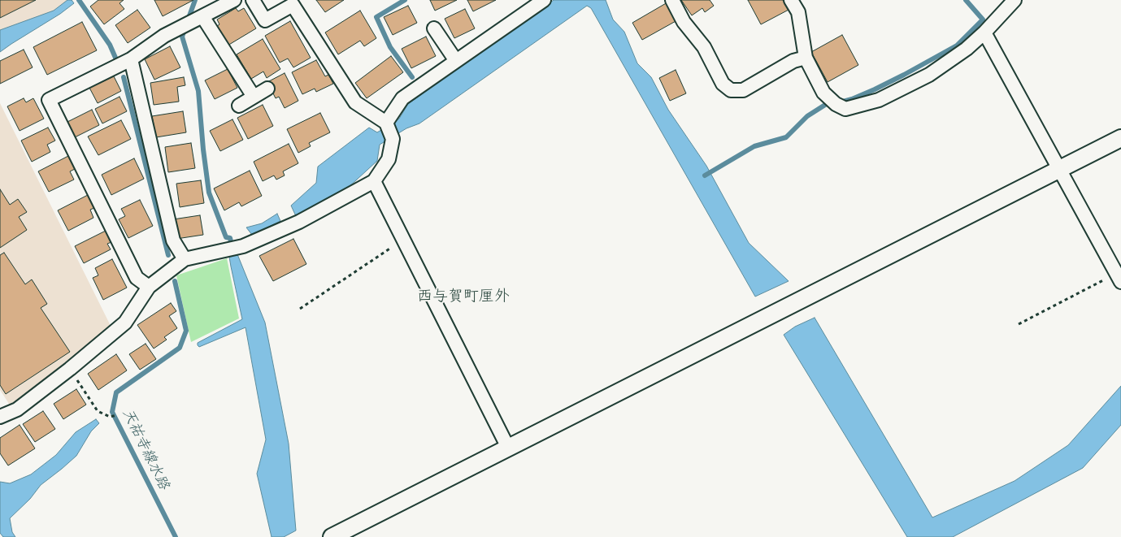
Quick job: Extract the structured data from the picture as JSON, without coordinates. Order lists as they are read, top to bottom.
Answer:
{
  "districts": ["西与賀町厘外"],
  "water": ["天祐寺線水路"]
}
